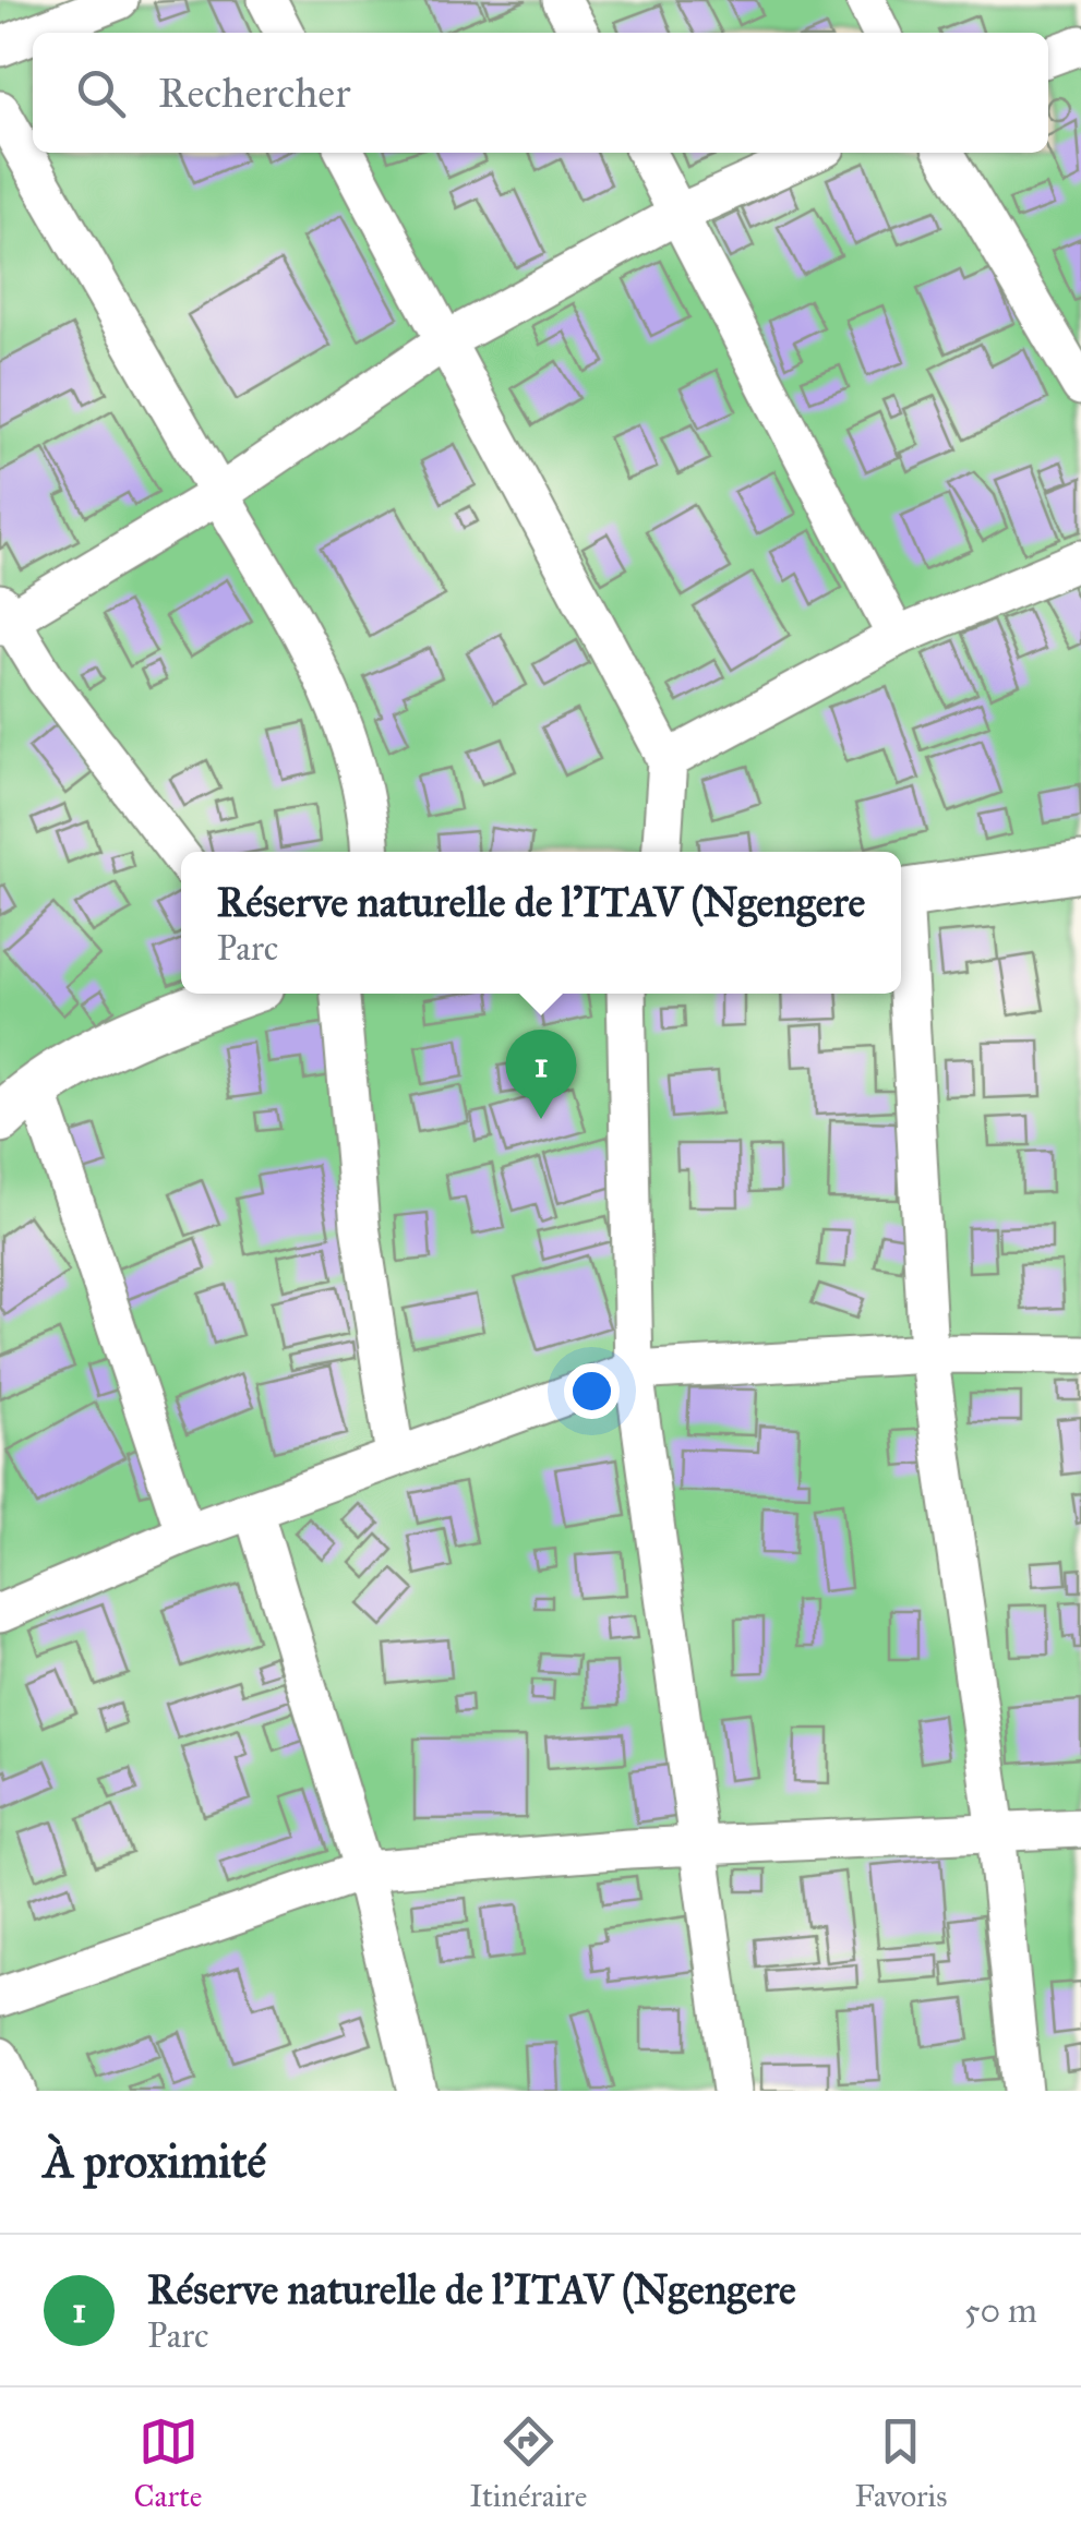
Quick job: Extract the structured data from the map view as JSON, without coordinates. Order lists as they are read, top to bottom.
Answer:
{
  "page": {
    "search": "Rechercher",
    "popup": ["Réserve naturelle de l'ITAV (Ngengere", "Parc"],
    "pins": "1",
    "heading": "À proximité",
    "list": [
      {
        "mark": "1",
        "name": "Réserve naturelle de l'ITAV (Ngengere",
        "note": "Parc",
        "value": "50 m"
      }
    ],
    "nav": ["Carte", "Itinéraire", "Favoris"]
  }
}
